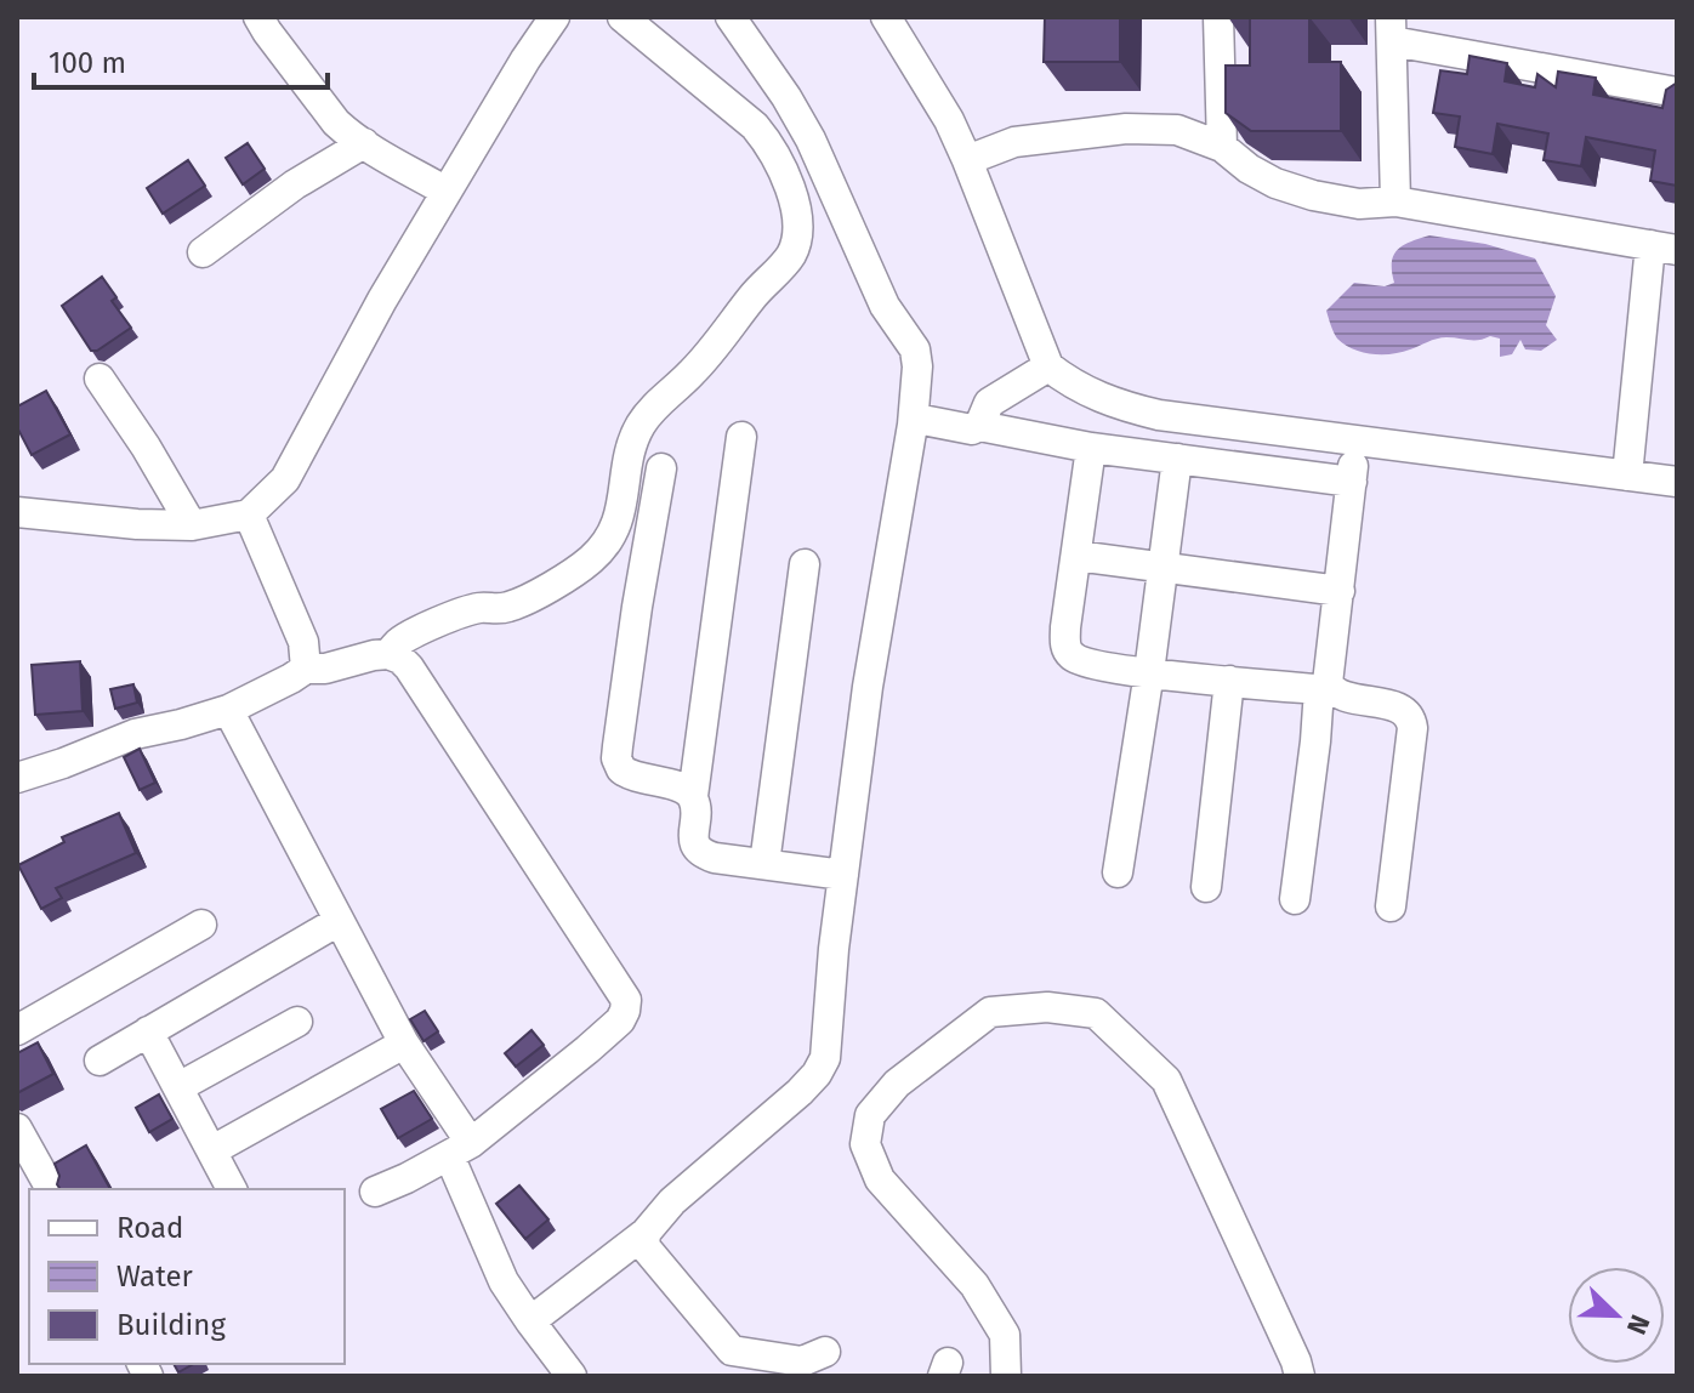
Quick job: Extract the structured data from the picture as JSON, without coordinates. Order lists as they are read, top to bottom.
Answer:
{
  "legend": ["Road", "Water", "Building"],
  "scale_bar": "100 m",
  "north": "bottom right"
}
